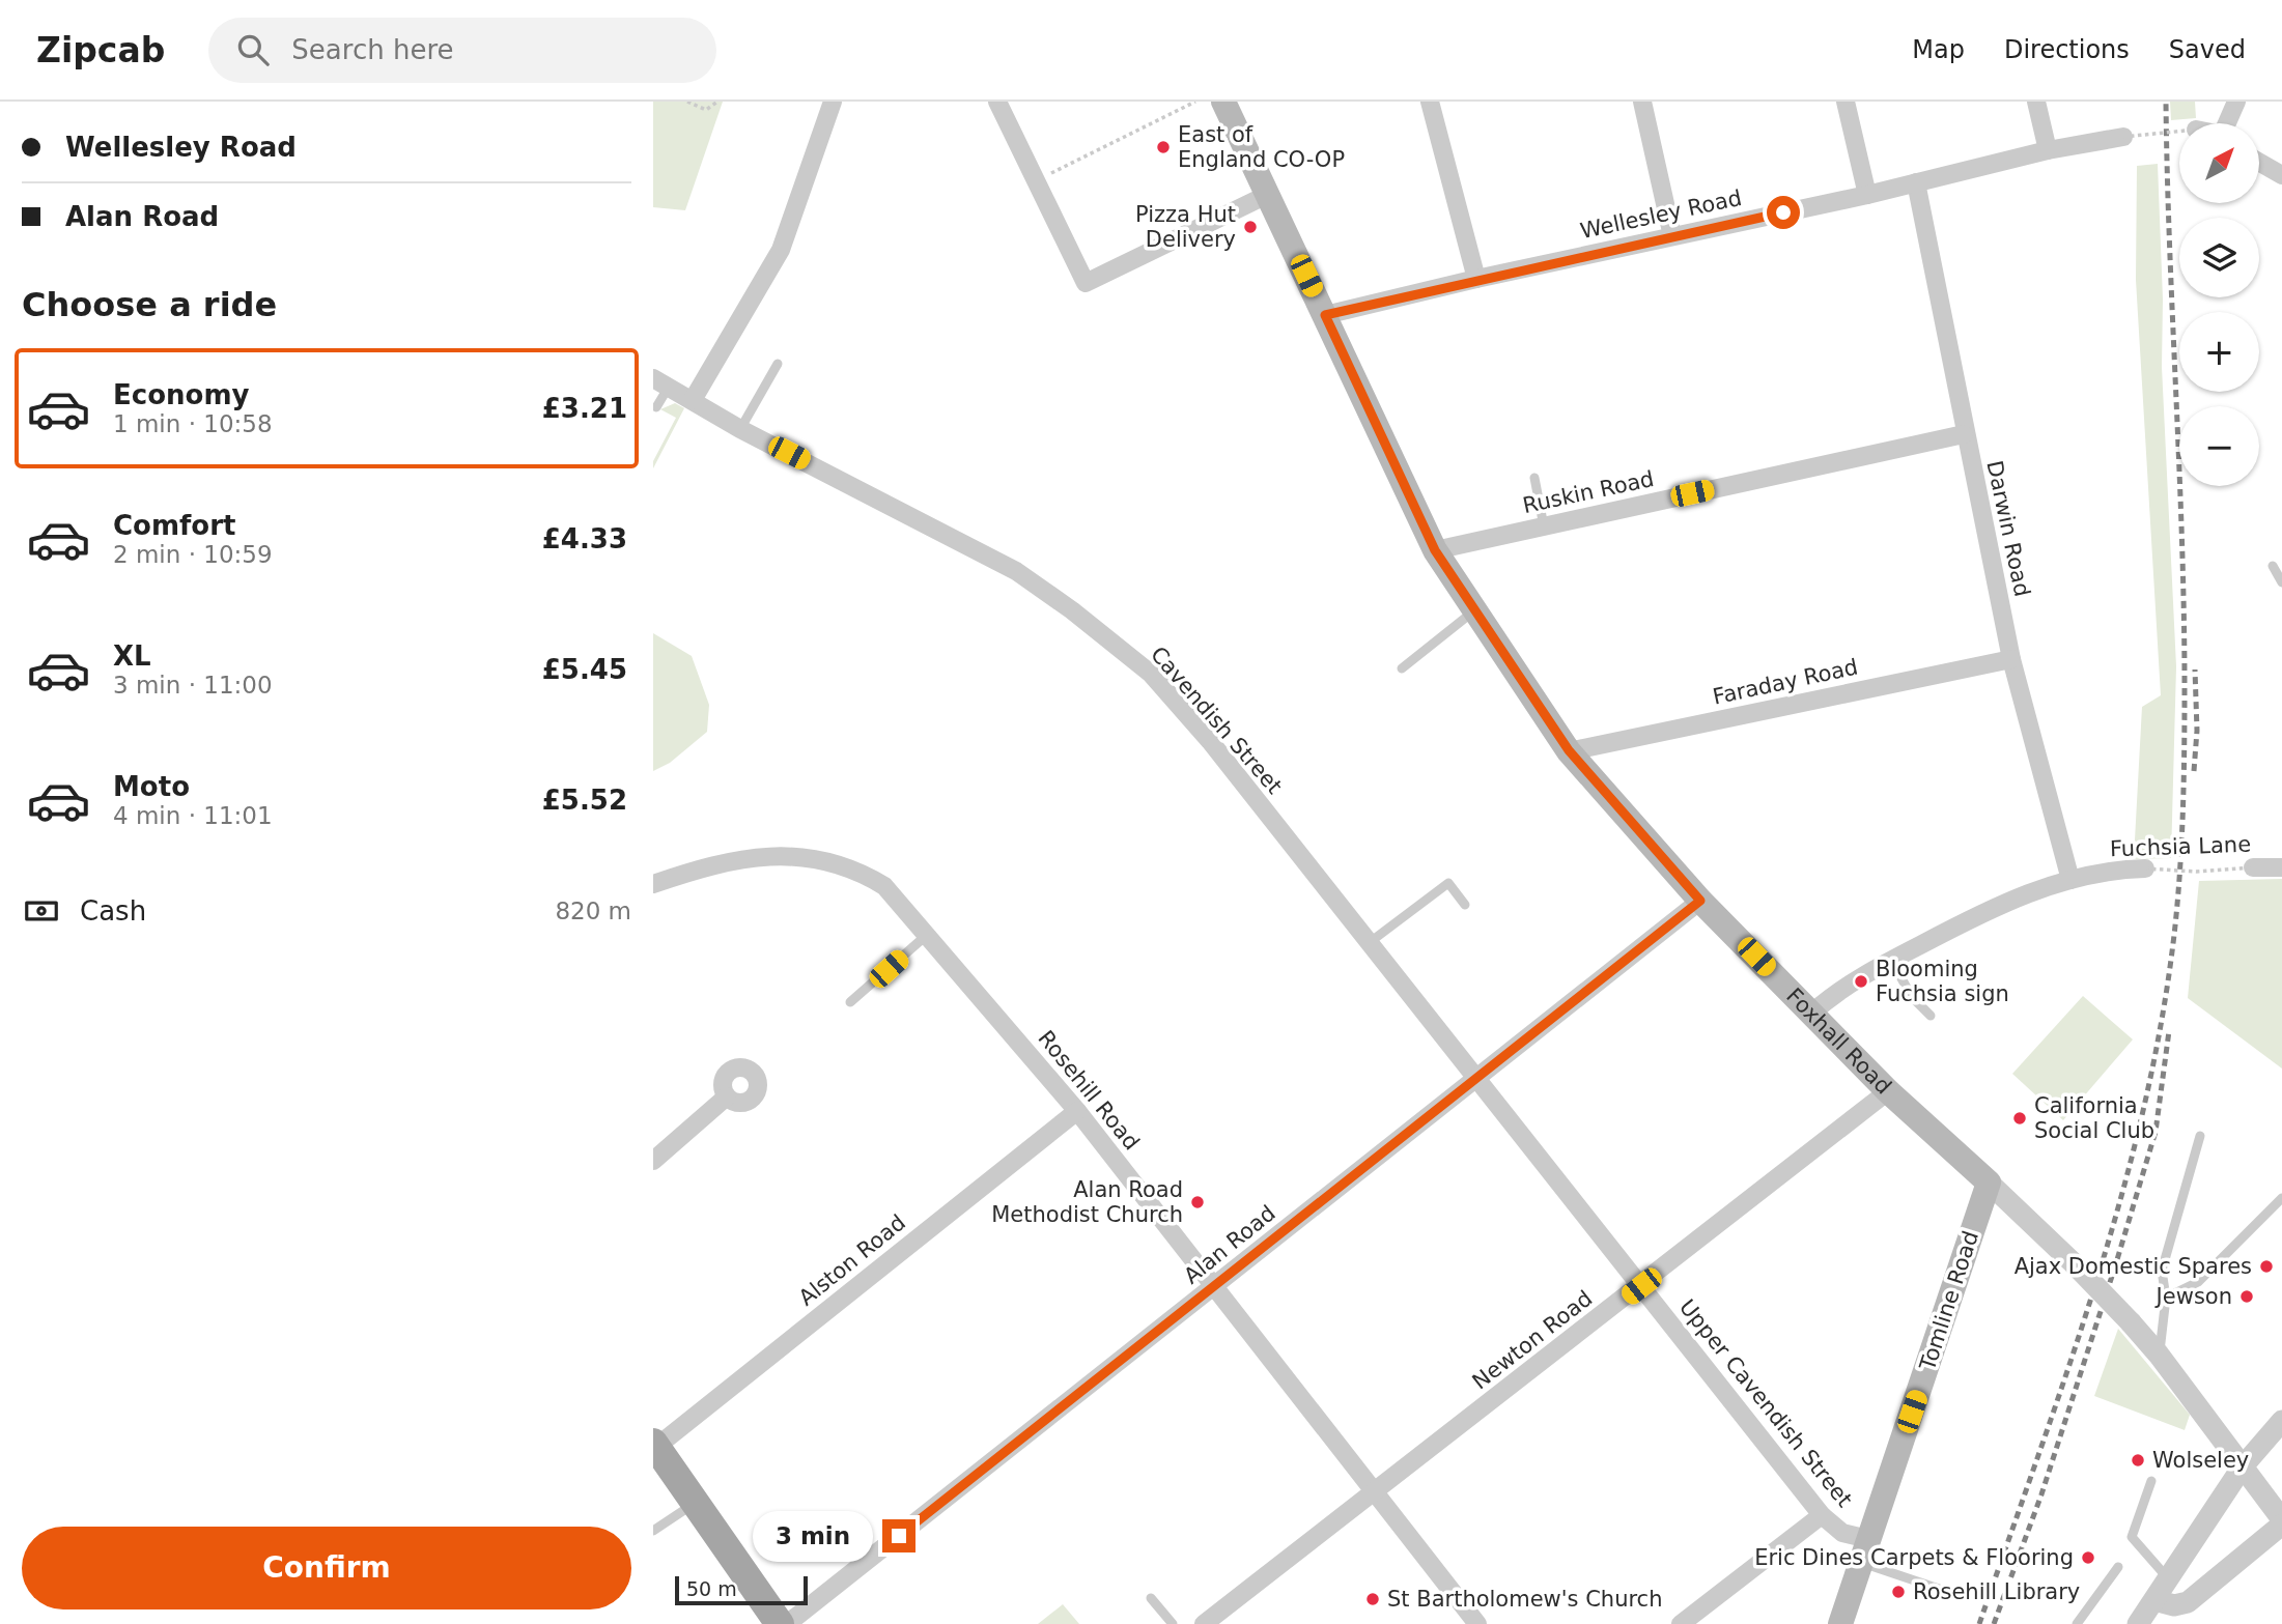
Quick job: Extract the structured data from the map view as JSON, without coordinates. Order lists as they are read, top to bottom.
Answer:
{
  "streets": {
    "main road": ["Foxhall Road", "Tomline Road"],
    "street": [
      "Wellesley Road",
      "Ruskin Road",
      "Darwin Road",
      "Faraday Road",
      "Cavendish Street",
      "Fuchsia Lane",
      "Rosehill Road",
      "Alan Road",
      "Alston Road",
      "Newton Road",
      "Upper Cavendish Street"
    ]
  },
  "crossings": [
    ["Wellesley Road", "Darwin Road"],
    ["Wellesley Road", "Foxhall Road"],
    ["Ruskin Road", "Darwin Road"],
    ["Ruskin Road", "Foxhall Road"],
    ["Darwin Road", "Faraday Road"],
    ["Darwin Road", "Fuchsia Lane"],
    ["Faraday Road", "Foxhall Road"],
    ["Cavendish Street", "Alan Road"],
    ["Cavendish Street", "Upper Cavendish Street"],
    ["Fuchsia Lane", "Foxhall Road"],
    ["Foxhall Road", "Alan Road"],
    ["Foxhall Road", "Tomline Road"],
    ["Foxhall Road", "Newton Road"],
    ["Rosehill Road", "Alan Road"],
    ["Rosehill Road", "Alston Road"],
    ["Rosehill Road", "Newton Road"],
    ["Alan Road", "Upper Cavendish Street"],
    ["Tomline Road", "Upper Cavendish Street"],
    ["Newton Road", "Upper Cavendish Street"]
  ],
  "places": [
    "East of England CO-OP",
    "Pizza Hut Delivery",
    "Blooming Fuchsia sign",
    "California Social Club",
    "Alan Road Methodist Church",
    "Ajax Domestic Spares",
    "Jewson",
    "Wolseley",
    "Eric Dines Carpets & Flooring",
    "Rosehill Library",
    "St Bartholomew's Church"
  ],
  "scale_bar": "50 m",
  "north": "top right",
  "page": {
    "header": "Zipcab",
    "search": "Search here",
    "nav": ["Map", "Directions", "Saved"],
    "banner": ["Wellesley Road", "Alan Road"],
    "map_buttons": ["+", "−"],
    "heading": "Choose a ride",
    "list": [
      {
        "name": "Economy",
        "note": "1 min · 10:58",
        "value": "£3.21"
      },
      {
        "name": "Comfort",
        "note": "2 min · 10:59",
        "value": "£4.33"
      },
      {
        "name": "XL",
        "note": "3 min · 11:00",
        "value": "£5.45"
      },
      {
        "name": "Moto",
        "note": "4 min · 11:01",
        "value": "£5.52"
      }
    ],
    "pay": ["Cash", "820 m"],
    "bubble": "3 min",
    "buttons": "Confirm",
    "scale": "50 m"
  }
}
